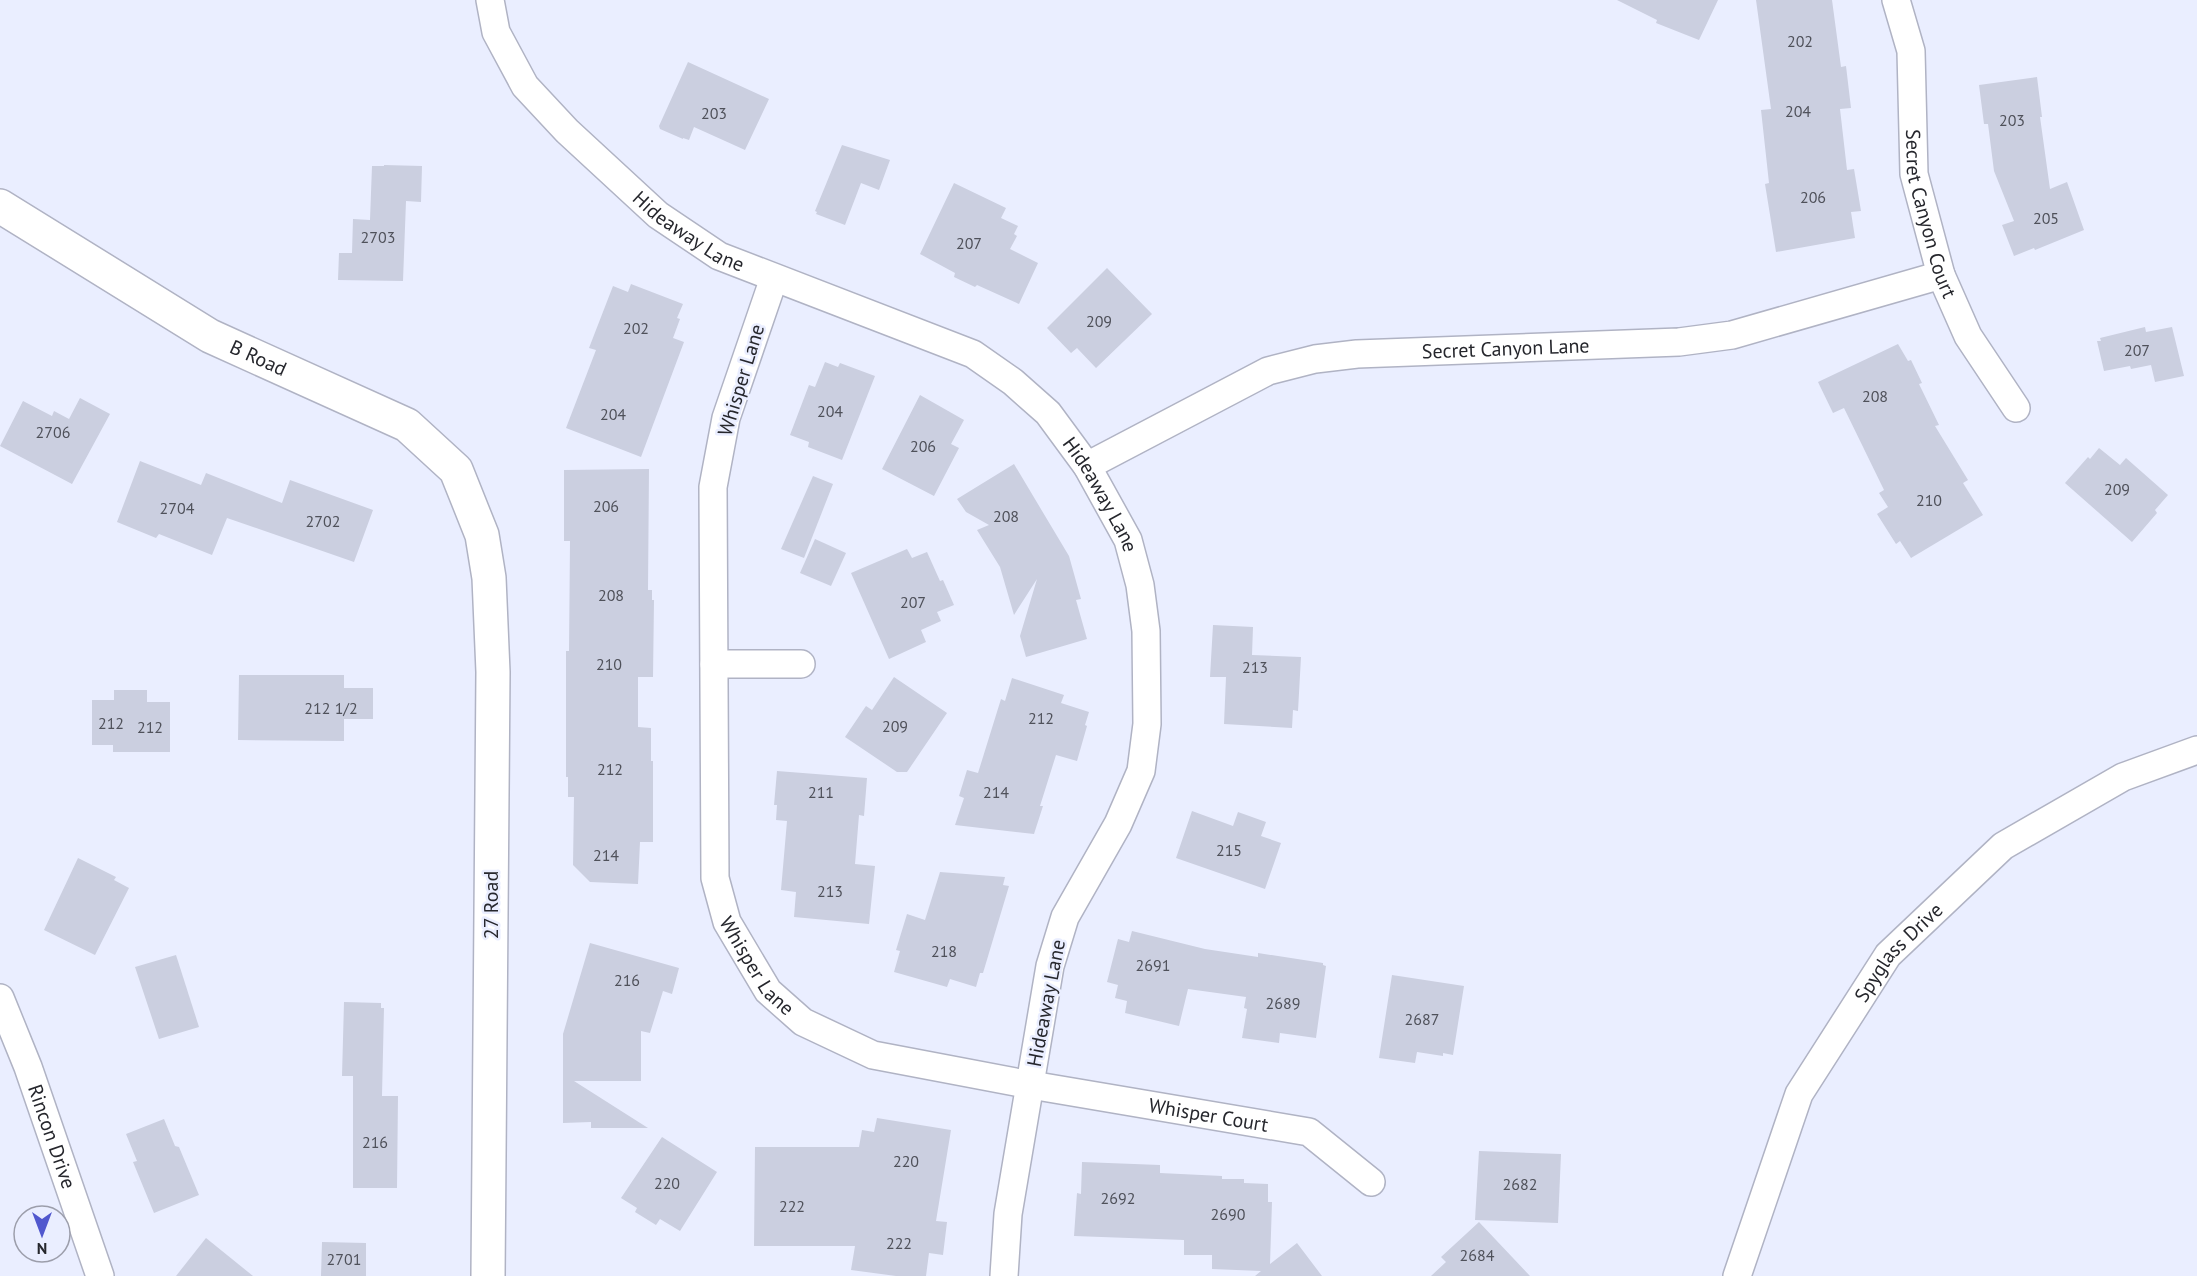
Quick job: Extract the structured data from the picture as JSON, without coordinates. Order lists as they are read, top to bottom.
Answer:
{
  "streets": {
    "street": [
      "Secret Canyon Court",
      "Hideaway Lane",
      "Secret Canyon Lane",
      "B Road",
      "Whisper Lane",
      "27 Road",
      "Spyglass Drive",
      "Whisper Court",
      "Rincon Drive"
    ]
  },
  "crossings": [
    ["Secret Canyon Court", "Secret Canyon Lane"],
    ["Hideaway Lane", "Secret Canyon Lane"],
    ["Hideaway Lane", "Whisper Lane"],
    ["Hideaway Lane", "Whisper Court"],
    ["B Road", "27 Road"],
    ["Whisper Lane", "Whisper Court"]
  ],
  "house_numbers": [
    "202",
    "204",
    "203",
    "203",
    "206",
    "205",
    "2703",
    "207",
    "209",
    "202",
    "207",
    "208",
    "204",
    "204",
    "2706",
    "206",
    "209",
    "210",
    "206",
    "2704",
    "208",
    "2702",
    "208",
    "207",
    "210",
    "213",
    "212 1/2",
    "212",
    "212",
    "209",
    "212",
    "212",
    "211",
    "214",
    "215",
    "214",
    "213",
    "218",
    "2691",
    "216",
    "2689",
    "2687",
    "216",
    "220",
    "220",
    "2682",
    "2692",
    "222",
    "2690",
    "222",
    "2684",
    "2701"
  ],
  "north": "bottom"
}
